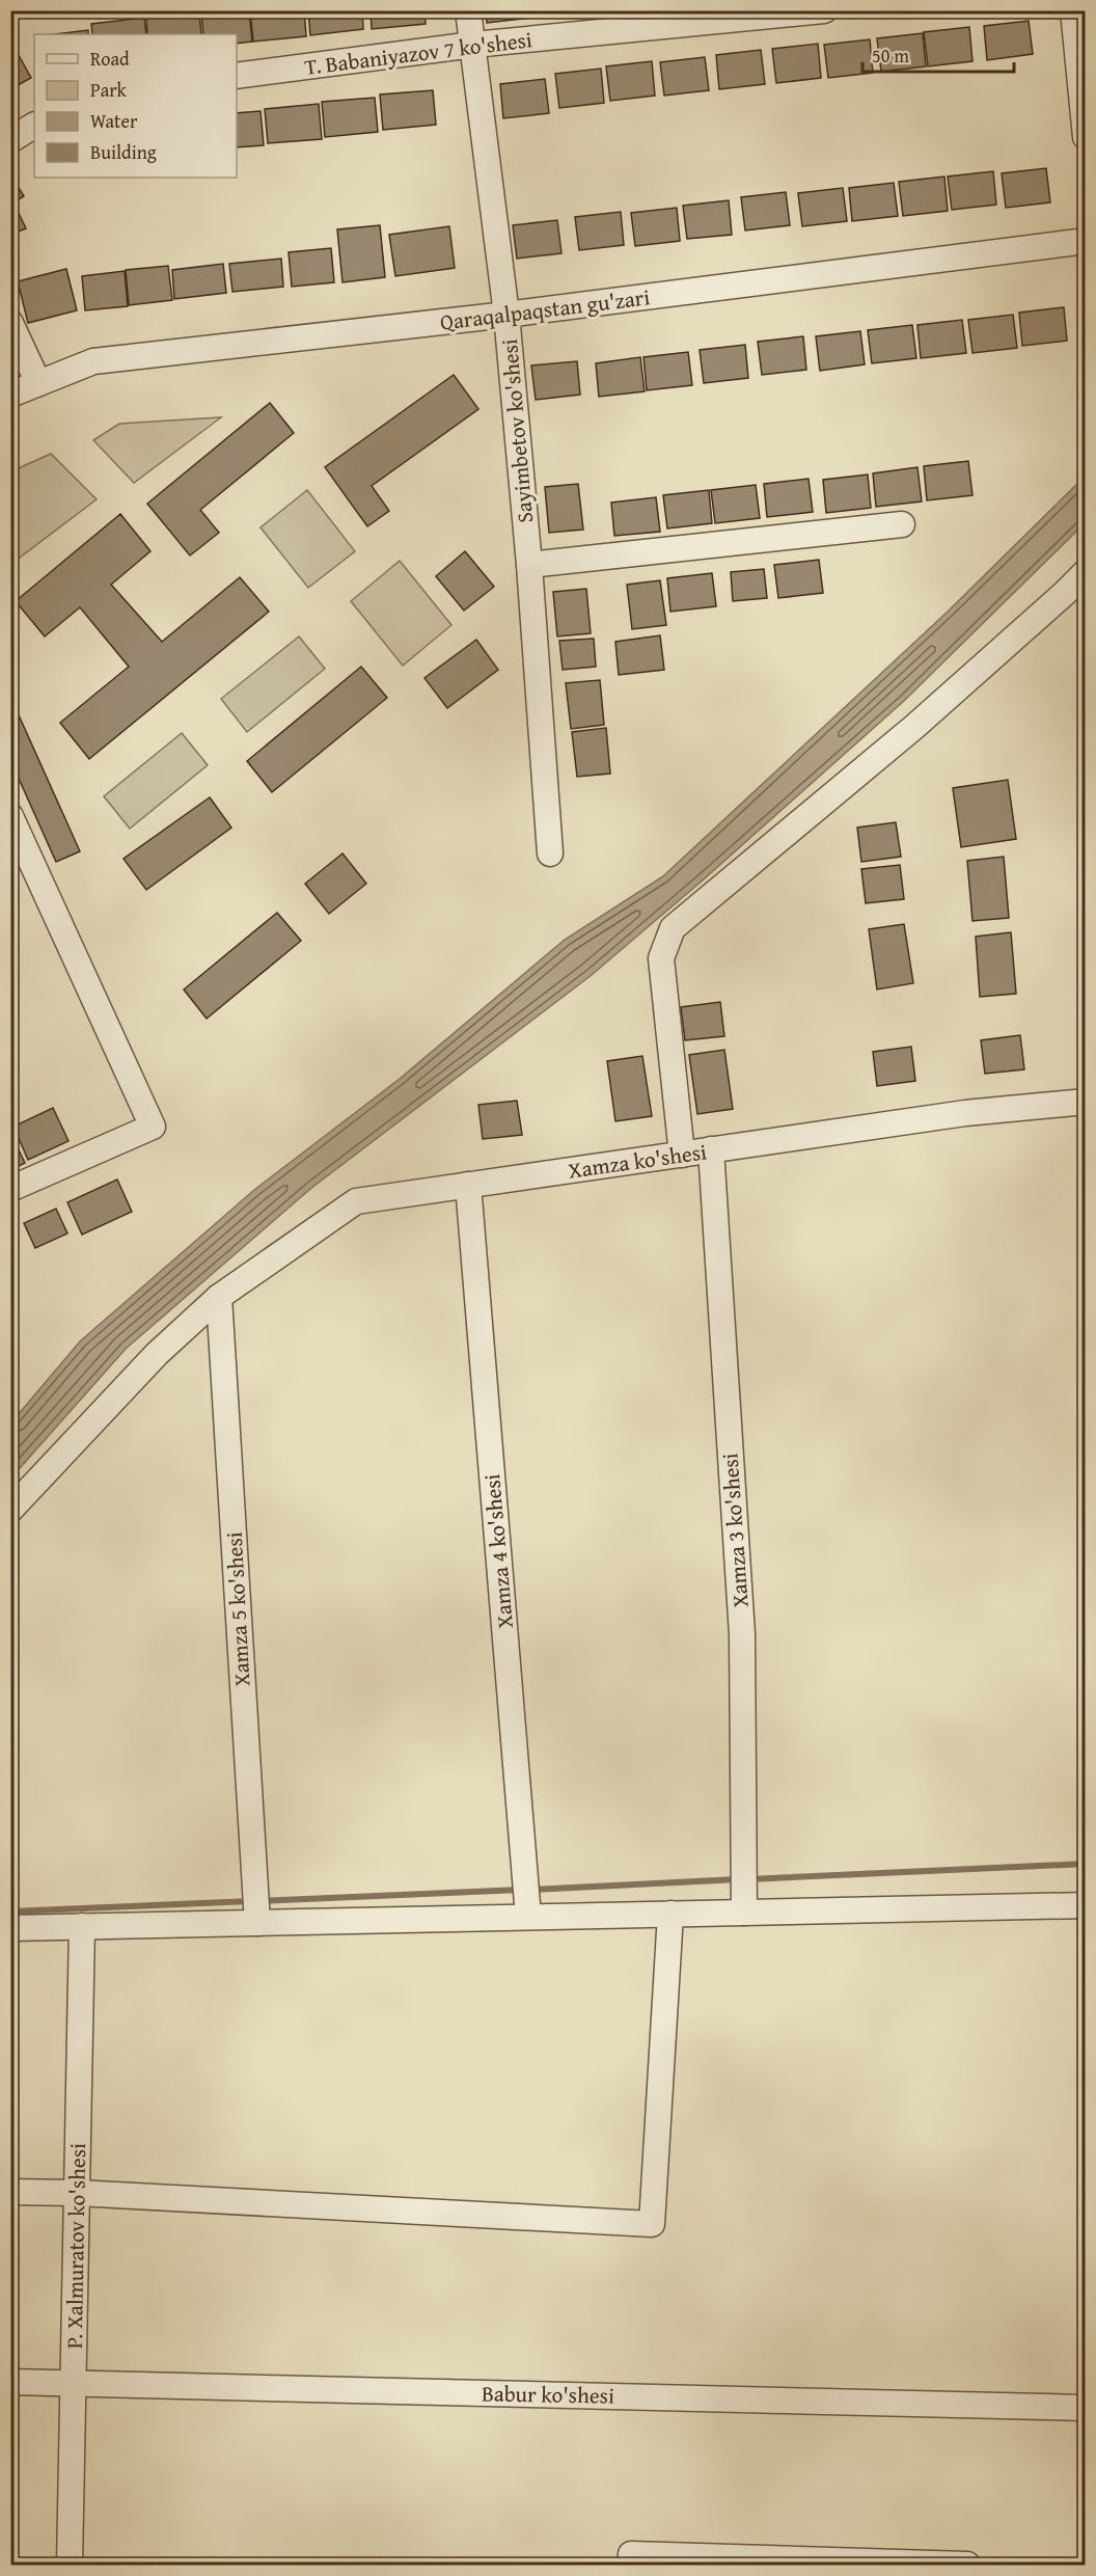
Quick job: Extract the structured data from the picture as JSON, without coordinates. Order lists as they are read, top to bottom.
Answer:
{
  "streets": {
    "street": [
      "T. Babaniyazov 7 ko'shesi",
      "Qaraqalpaqstan gu'zari",
      "Sayimbetov ko'shesi",
      "Xamza ko'shesi",
      "Xamza 3 ko'shesi",
      "Xamza 4 ko'shesi",
      "Xamza 5 ko'shesi",
      "P. Xalmuratov ko'shesi",
      "Babur ko'shesi"
    ]
  },
  "crossings": [
    ["T. Babaniyazov 7 ko'shesi", "Sayimbetov ko'shesi"],
    ["Qaraqalpaqstan gu'zari", "Sayimbetov ko'shesi"],
    ["Xamza ko'shesi", "Xamza 3 ko'shesi"],
    ["Xamza ko'shesi", "Xamza 4 ko'shesi"],
    ["Xamza ko'shesi", "Xamza 5 ko'shesi"],
    ["P. Xalmuratov ko'shesi", "Babur ko'shesi"]
  ],
  "legend": [
    "Road",
    "Park",
    "Water",
    "Building"
  ],
  "scale_bar": "50 m"
}
